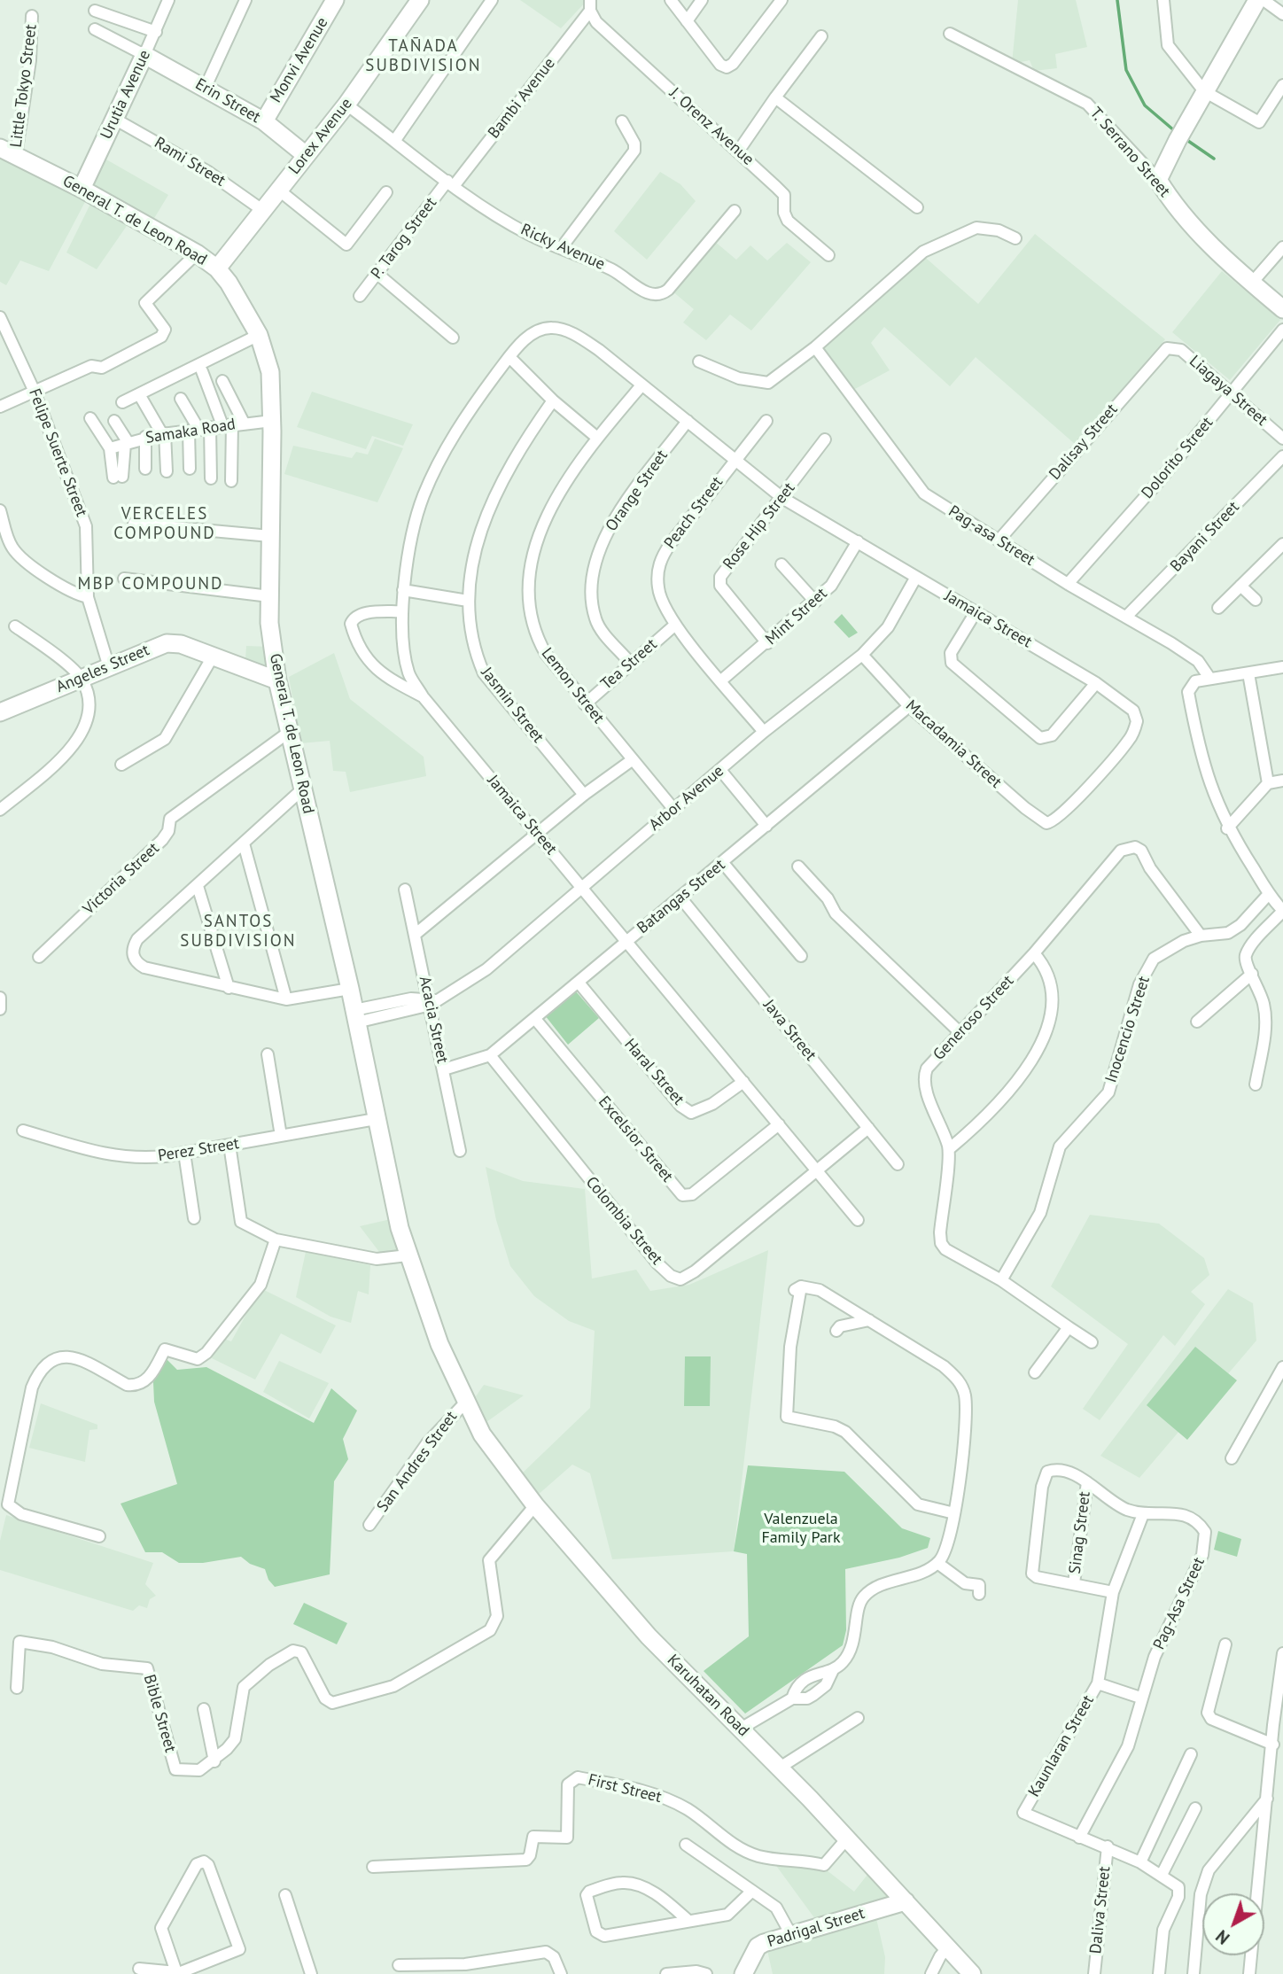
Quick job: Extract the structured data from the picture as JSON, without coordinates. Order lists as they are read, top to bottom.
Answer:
{
  "streets": {
    "main road": [
      "Monvi Avenue",
      "Urutia Avenue",
      "Erin Street",
      "Lorex Avenue",
      "T. Serrano Street",
      "General T. de Leon Road",
      "Angeles Street",
      "Karuhatan Road",
      "Padrigal Street"
    ],
    "street": [
      "Little Tokyo Street",
      "Bambi Avenue",
      "J. Orenz Avenue",
      "Rami Street",
      "P. Tarog Street",
      "Ricky Avenue",
      "Liagaya Street",
      "Samaka Road",
      "Dalisay Street",
      "Felipe Suerte Street",
      "Dolorito Street",
      "Orange Street",
      "Peach Street",
      "Rose Hip Street",
      "Pag-asa Street",
      "Bayani Street",
      "Mint Street",
      "Jamaica Street",
      "Tea Street",
      "Lemon Street",
      "Jasmin Street",
      "Macadamia Street",
      "Arbor Avenue",
      "Victoria Street",
      "Batangas Street",
      "Generoso Street",
      "Acacia Street",
      "Inocencio Street",
      "Java Street",
      "Haral Street",
      "Excelsior Street",
      "Perez Street",
      "Colombia Street",
      "San Andres Street",
      "Sinag Street",
      "Pag-Asa Street",
      "Bible Street",
      "Kaunlaran Street",
      "First Street",
      "Daliva Street"
    ]
  },
  "crossings": [
    ["Monvi Avenue", "Erin Street"],
    ["Little Tokyo Street", "General T. de Leon Road"],
    ["Urutia Avenue", "Erin Street"],
    ["Urutia Avenue", "Rami Street"],
    ["Urutia Avenue", "General T. de Leon Road"],
    ["Bambi Avenue", "J. Orenz Avenue"],
    ["Bambi Avenue", "P. Tarog Street"],
    ["Bambi Avenue", "Ricky Avenue"],
    ["Erin Street", "Lorex Avenue"],
    ["Lorex Avenue", "Rami Street"],
    ["Lorex Avenue", "General T. de Leon Road"],
    ["Lorex Avenue", "Ricky Avenue"],
    ["General T. de Leon Road", "Samaka Road"],
    ["General T. de Leon Road", "Angeles Street"],
    ["General T. de Leon Road", "Arbor Avenue"],
    ["General T. de Leon Road", "Victoria Street"],
    ["General T. de Leon Road", "Perez Street"],
    ["General T. de Leon Road", "San Andres Street"],
    ["General T. de Leon Road", "Karuhatan Road"],
    ["P. Tarog Street", "Ricky Avenue"],
    ["Liagaya Street", "Dalisay Street"],
    ["Liagaya Street", "Dolorito Street"],
    ["Dalisay Street", "Pag-asa Street"],
    ["Felipe Suerte Street", "Angeles Street"],
    ["Dolorito Street", "Pag-asa Street"],
    ["Orange Street", "Jamaica Street"],
    ["Orange Street", "Tea Street"],
    ["Peach Street", "Mint Street"],
    ["Peach Street", "Jamaica Street"],
    ["Peach Street", "Tea Street"],
    ["Peach Street", "Arbor Avenue"],
    ["Rose Hip Street", "Mint Street"],
    ["Rose Hip Street", "Jamaica Street"],
    ["Pag-asa Street", "Bayani Street"],
    ["Mint Street", "Jamaica Street"],
    ["Jamaica Street", "Lemon Street"],
    ["Jamaica Street", "Macadamia Street"],
    ["Jamaica Street", "Arbor Avenue"],
    ["Jamaica Street", "Batangas Street"],
    ["Jamaica Street", "Haral Street"],
    ["Jamaica Street", "Excelsior Street"],
    ["Jamaica Street", "Colombia Street"],
    ["Tea Street", "Lemon Street"],
    ["Lemon Street", "Arbor Avenue"],
    ["Macadamia Street", "Arbor Avenue"],
    ["Macadamia Street", "Batangas Street"],
    ["Arbor Avenue", "Acacia Street"],
    ["Batangas Street", "Acacia Street"],
    ["Batangas Street", "Java Street"],
    ["Batangas Street", "Haral Street"],
    ["Batangas Street", "Excelsior Street"],
    ["Batangas Street", "Colombia Street"],
    ["Generoso Street", "Inocencio Street"],
    ["Java Street", "Colombia Street"],
    ["San Andres Street", "Karuhatan Road"],
    ["Sinag Street", "Pag-Asa Street"],
    ["Pag-Asa Street", "Kaunlaran Street"],
    ["Karuhatan Road", "First Street"],
    ["Karuhatan Road", "Padrigal Street"],
    ["Kaunlaran Street", "Daliva Street"]
  ],
  "districts": [
    "TAÑADA SUBDIVISION",
    "VERCELES COMPOUND",
    "MBP COMPOUND",
    "SANTOS SUBDIVISION"
  ],
  "parks": ["Valenzuela Family Park"],
  "north": "bottom left"
}
